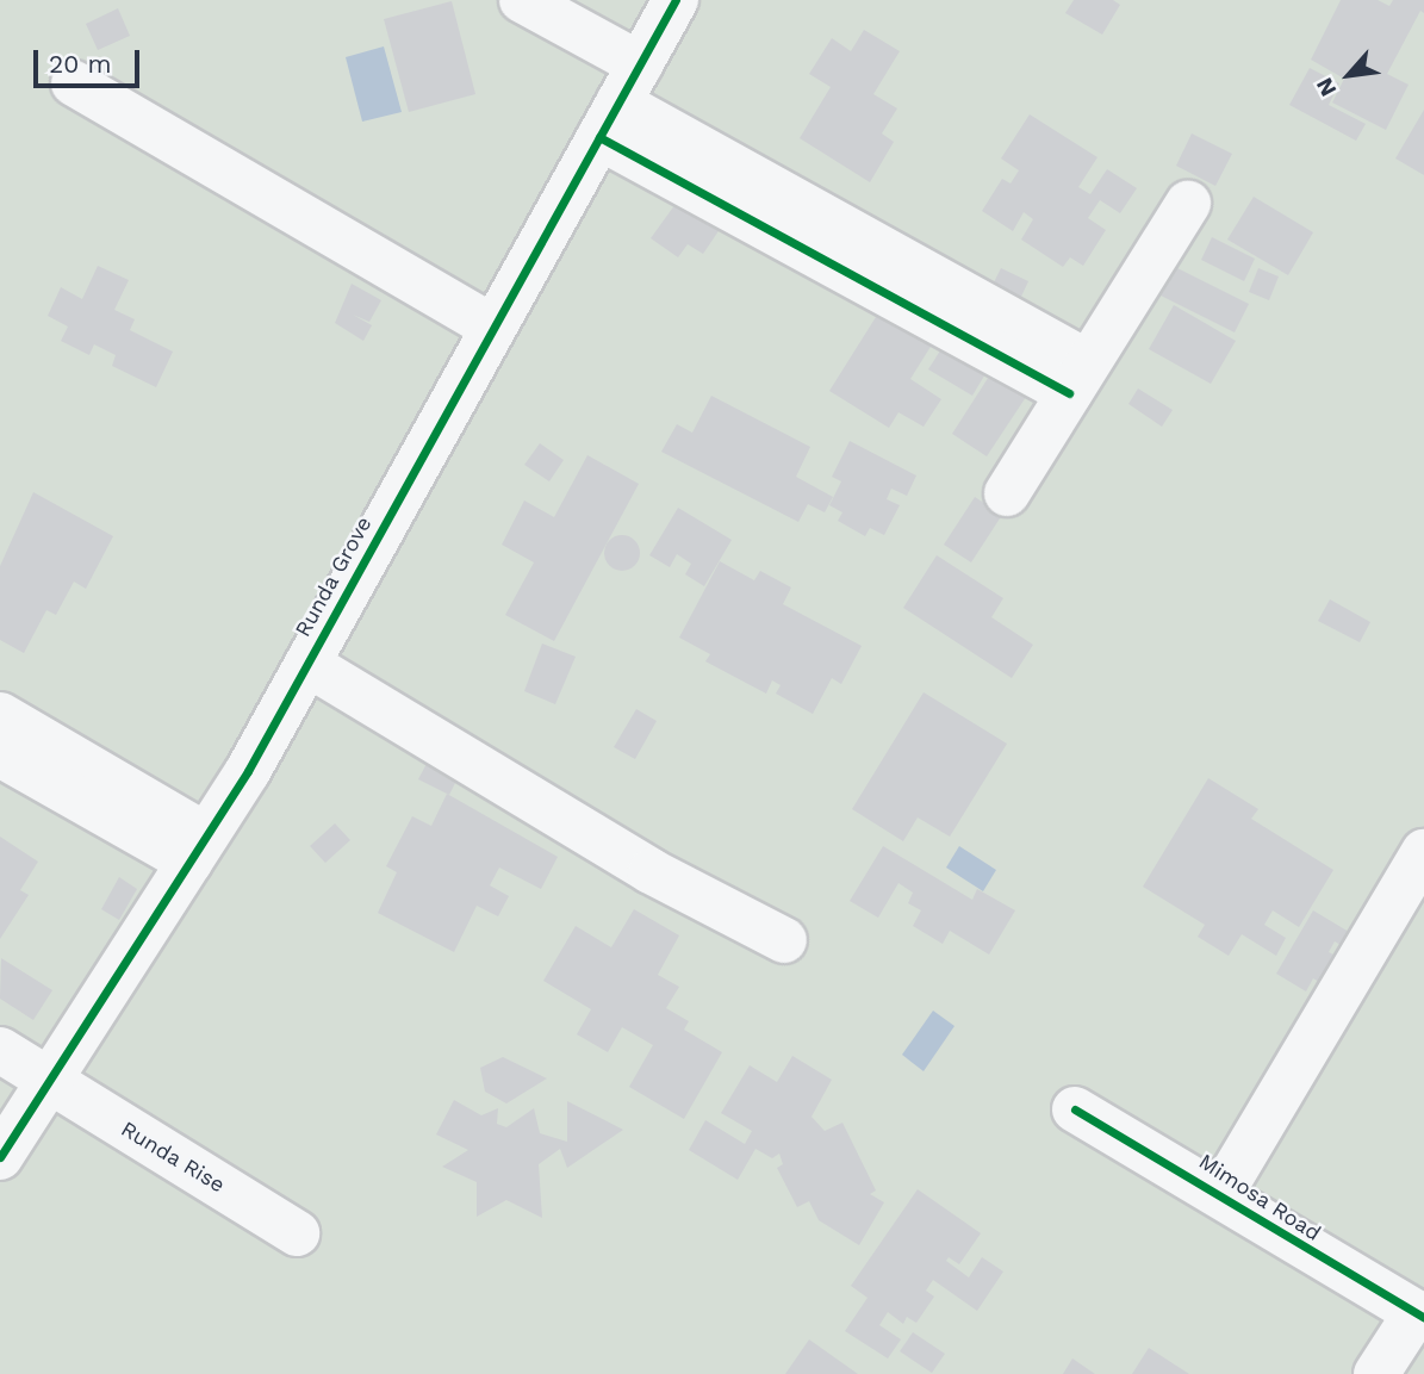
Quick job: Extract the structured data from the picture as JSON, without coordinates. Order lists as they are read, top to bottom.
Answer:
{
  "streets": {
    "street": ["Runda Grove", "Runda Rise", "Mimosa Road"]
  },
  "crossings": [
    ["Runda Grove", "Runda Rise"]
  ],
  "scale_bar": "20 m",
  "north": "bottom left"
}
